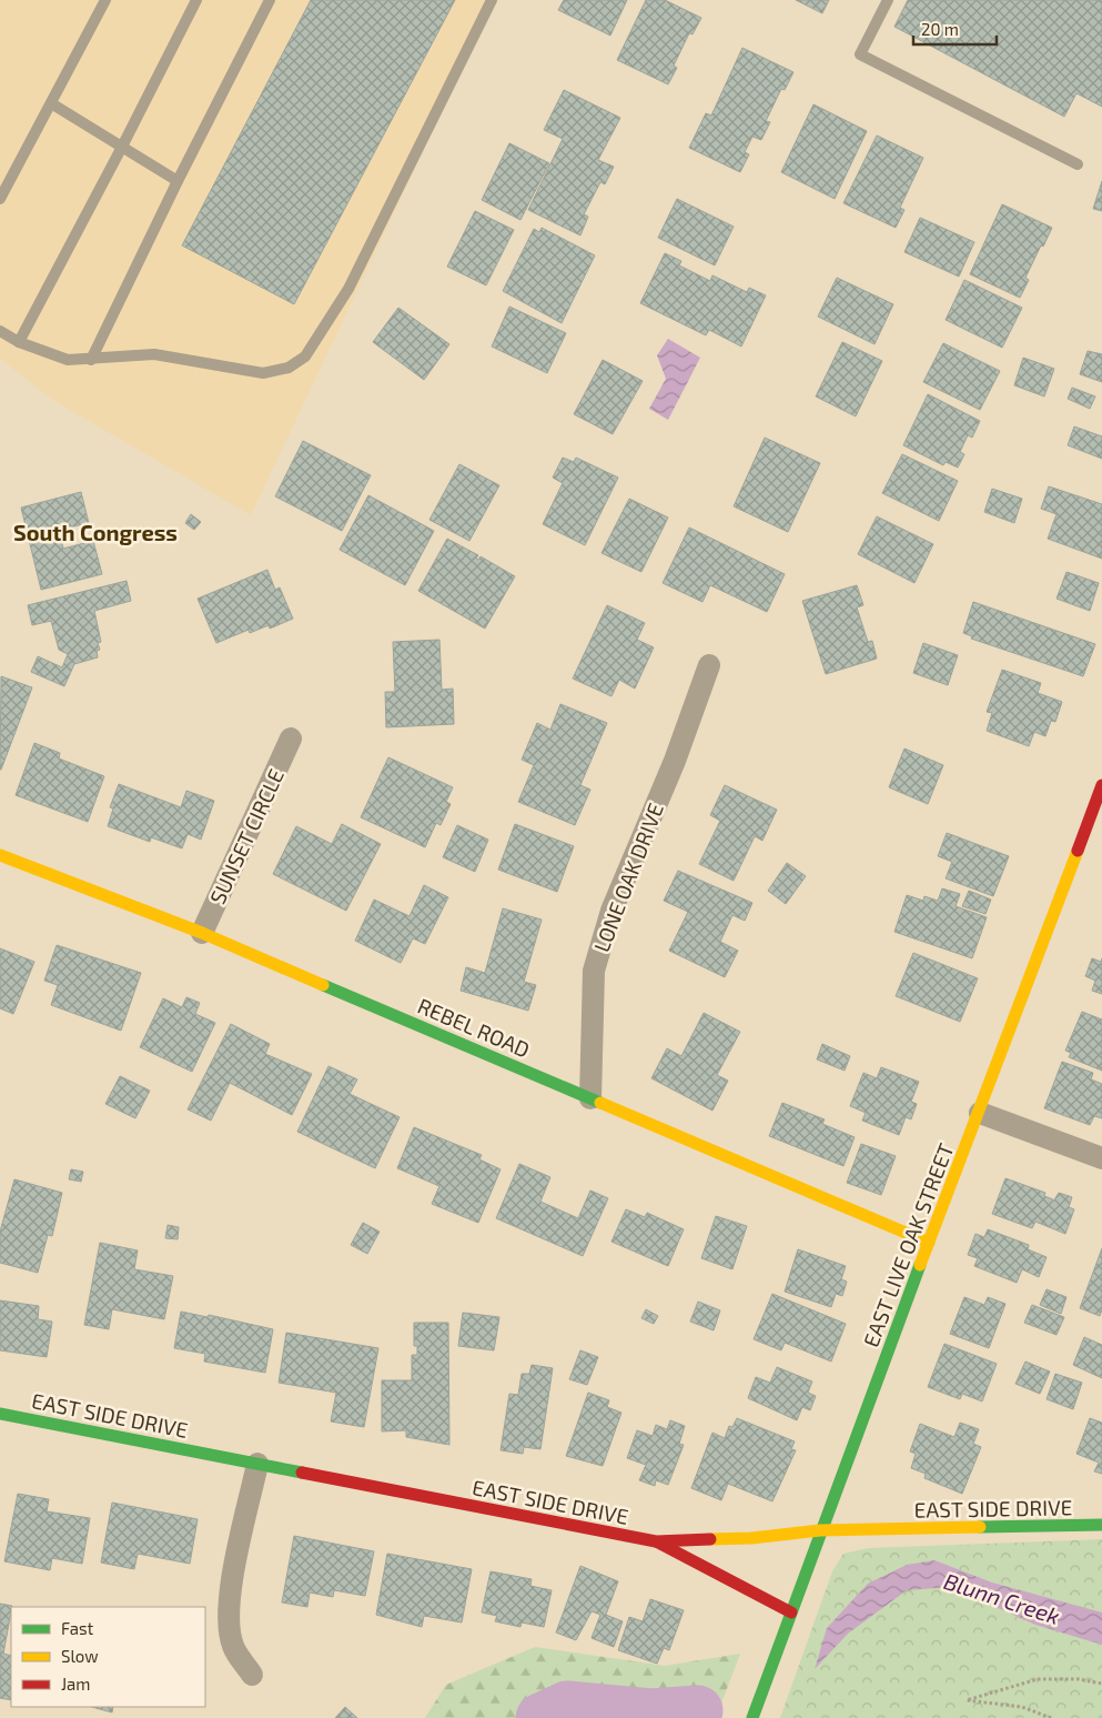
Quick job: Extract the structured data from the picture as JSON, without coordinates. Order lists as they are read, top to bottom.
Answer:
{
  "streets": {
    "street": [
      "SUNSET CIRCLE",
      "LONE OAK DRIVE",
      "REBEL ROAD",
      "EAST LIVE OAK STREET",
      "EAST SIDE DRIVE"
    ]
  },
  "crossings": [
    ["SUNSET CIRCLE", "REBEL ROAD"],
    ["LONE OAK DRIVE", "REBEL ROAD"],
    ["REBEL ROAD", "EAST LIVE OAK STREET"],
    ["EAST LIVE OAK STREET", "EAST SIDE DRIVE"]
  ],
  "districts": ["South Congress"],
  "water": ["Blunn Creek"],
  "legend": ["Fast", "Slow", "Jam"],
  "scale_bar": "20 m"
}
